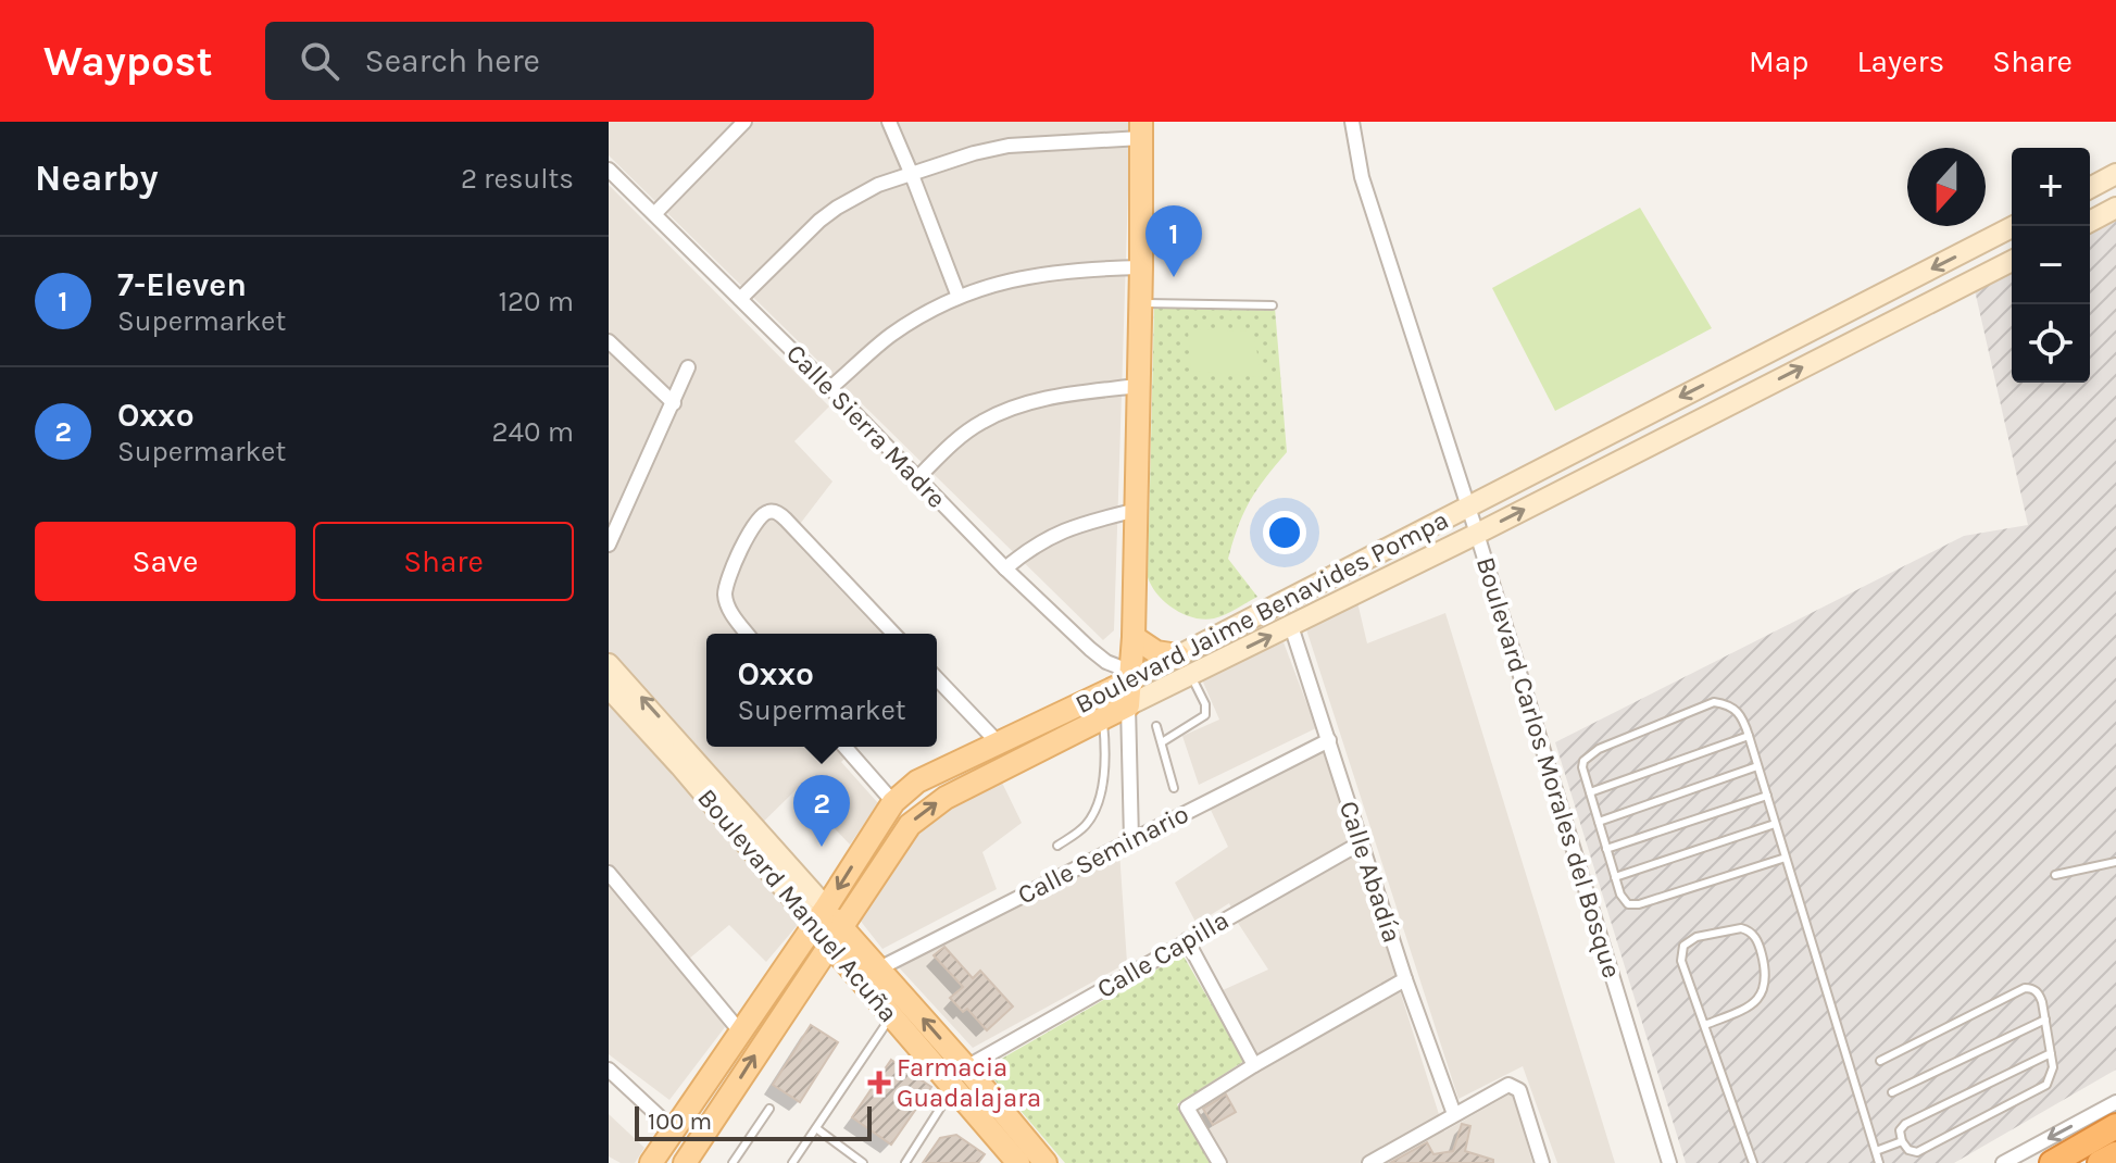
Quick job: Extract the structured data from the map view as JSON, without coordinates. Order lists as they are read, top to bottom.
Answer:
{
  "streets": {
    "main road": ["Boulevard Jaime Benavides Pompa", "Boulevard Manuel Acuña"],
    "street": [
      "Calle Sierra Madre",
      "Boulevard Carlos Morales del Bosque",
      "Calle Seminario",
      "Calle Abadía",
      "Calle Capilla"
    ]
  },
  "crossings": [
    ["Calle Sierra Madre", "Boulevard Jaime Benavides Pompa"],
    ["Boulevard Jaime Benavides Pompa", "Boulevard Carlos Morales del Bosque"],
    ["Boulevard Jaime Benavides Pompa", "Calle Abadía"],
    ["Boulevard Jaime Benavides Pompa", "Boulevard Manuel Acuña"],
    ["Calle Seminario", "Calle Abadía"],
    ["Calle Seminario", "Boulevard Manuel Acuña"],
    ["Calle Abadía", "Calle Capilla"],
    ["Boulevard Manuel Acuña", "Calle Capilla"]
  ],
  "places": {
    "health": ["Farmacia Guadalajara"]
  },
  "scale_bar": "100 m",
  "north": "bottom",
  "page": {
    "header": "Waypost",
    "search": "Search here",
    "nav": ["Map", "Layers", "Share"],
    "heading": ["Nearby", "2 results"],
    "map_buttons": ["+", "−"],
    "pins": ["1", "2"],
    "list": [
      {
        "mark": "1",
        "name": "7-Eleven",
        "note": "Supermarket",
        "value": "120 m"
      },
      {
        "mark": "2",
        "name": "Oxxo",
        "note": "Supermarket",
        "value": "240 m"
      }
    ],
    "buttons": ["Save", "Share"],
    "popup": ["Oxxo", "Supermarket"],
    "scale": "100 m"
  }
}
